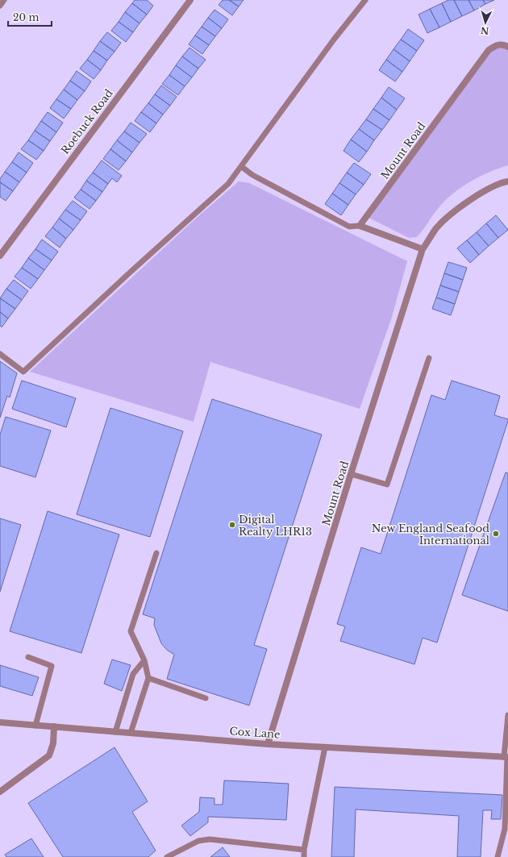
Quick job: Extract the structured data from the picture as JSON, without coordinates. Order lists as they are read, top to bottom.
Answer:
{
  "streets": {
    "street": ["Roebuck Road", "Mount Road", "Cox Lane"]
  },
  "crossings": [
    ["Mount Road", "Cox Lane"]
  ],
  "places": ["Digital Realty LHR13", "New England Seafood International"],
  "scale_bar": "20 m",
  "north": "bottom"
}
